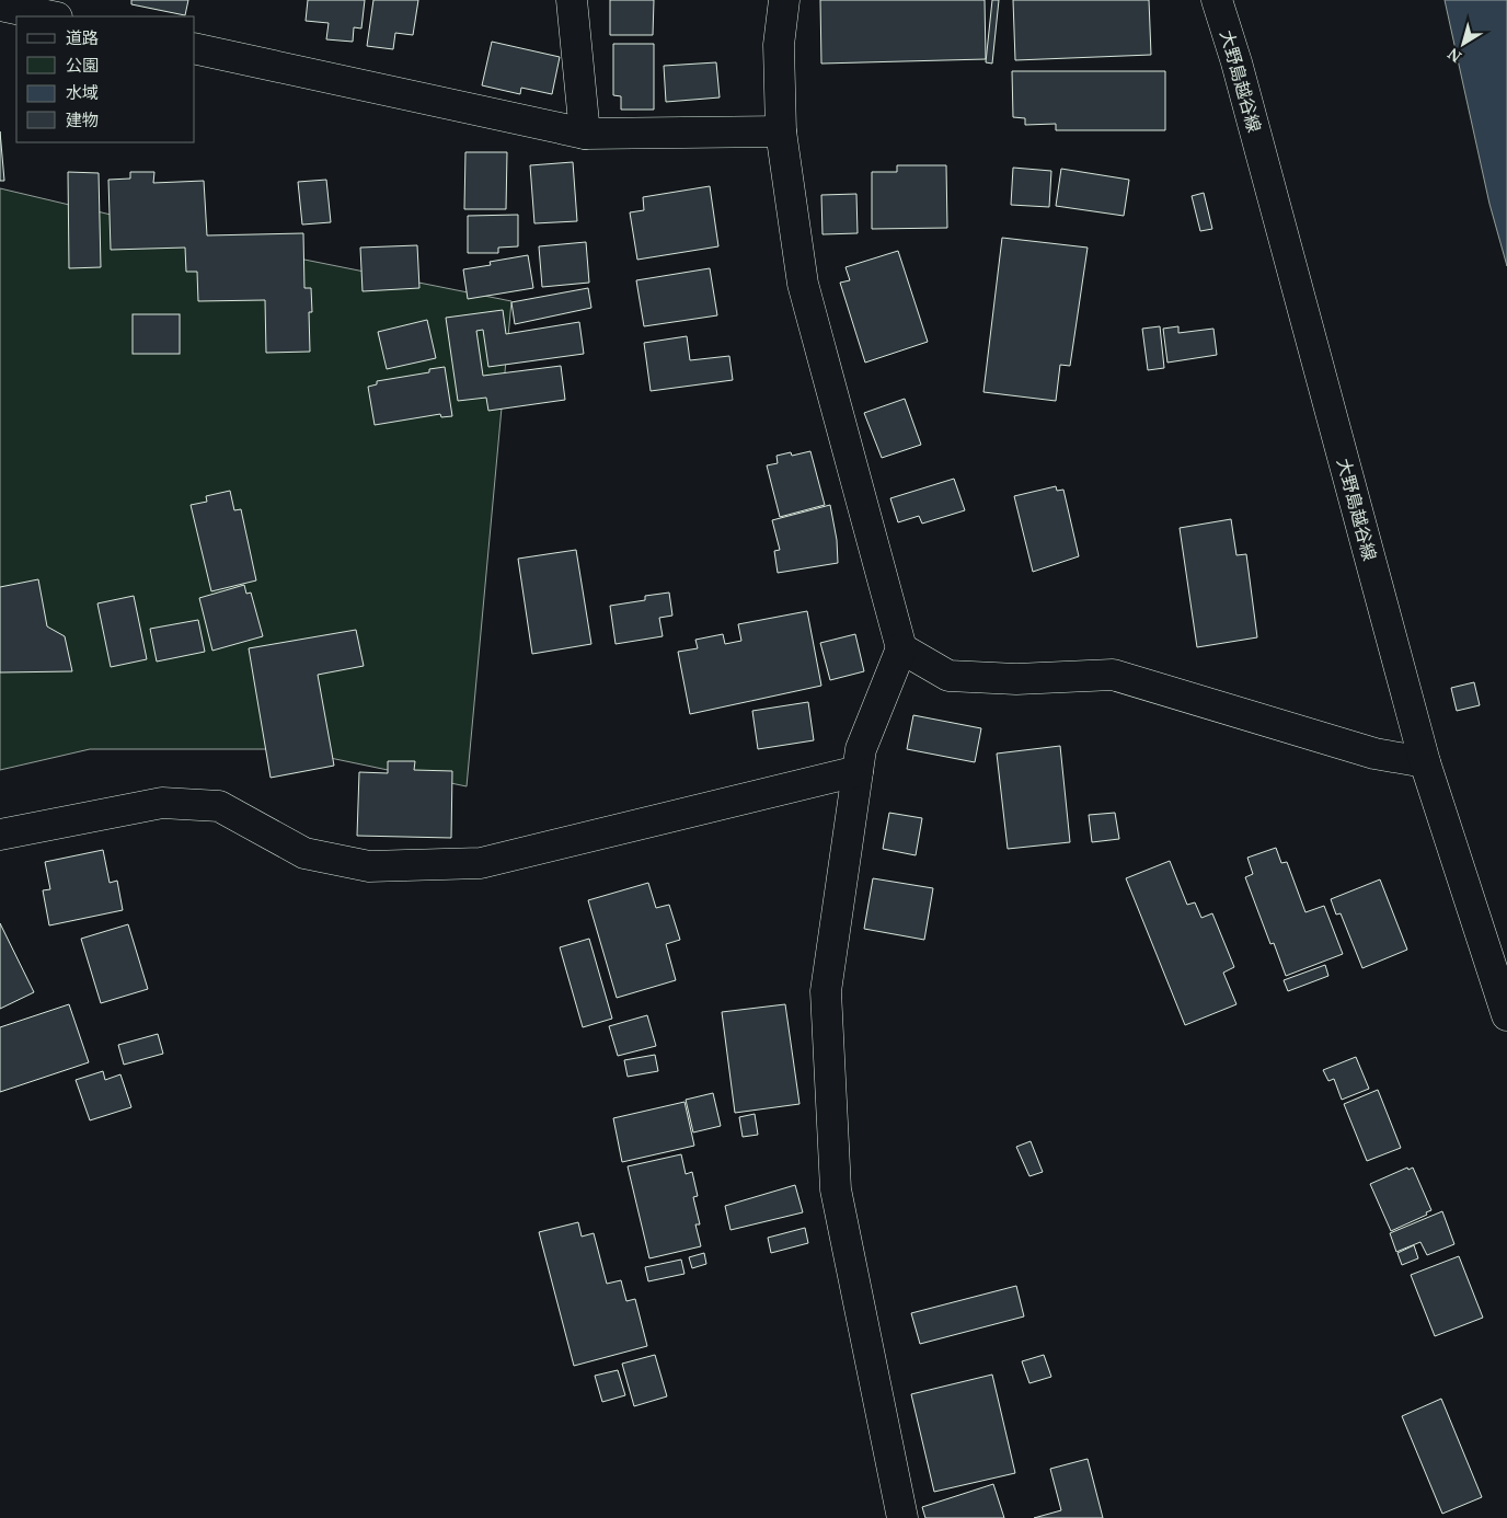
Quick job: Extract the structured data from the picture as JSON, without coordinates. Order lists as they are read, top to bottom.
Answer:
{
  "streets": {
    "street": ["大野島越谷線"]
  },
  "legend": [
    "道路",
    "公園",
    "水域",
    "建物"
  ],
  "north": "bottom left"
}
